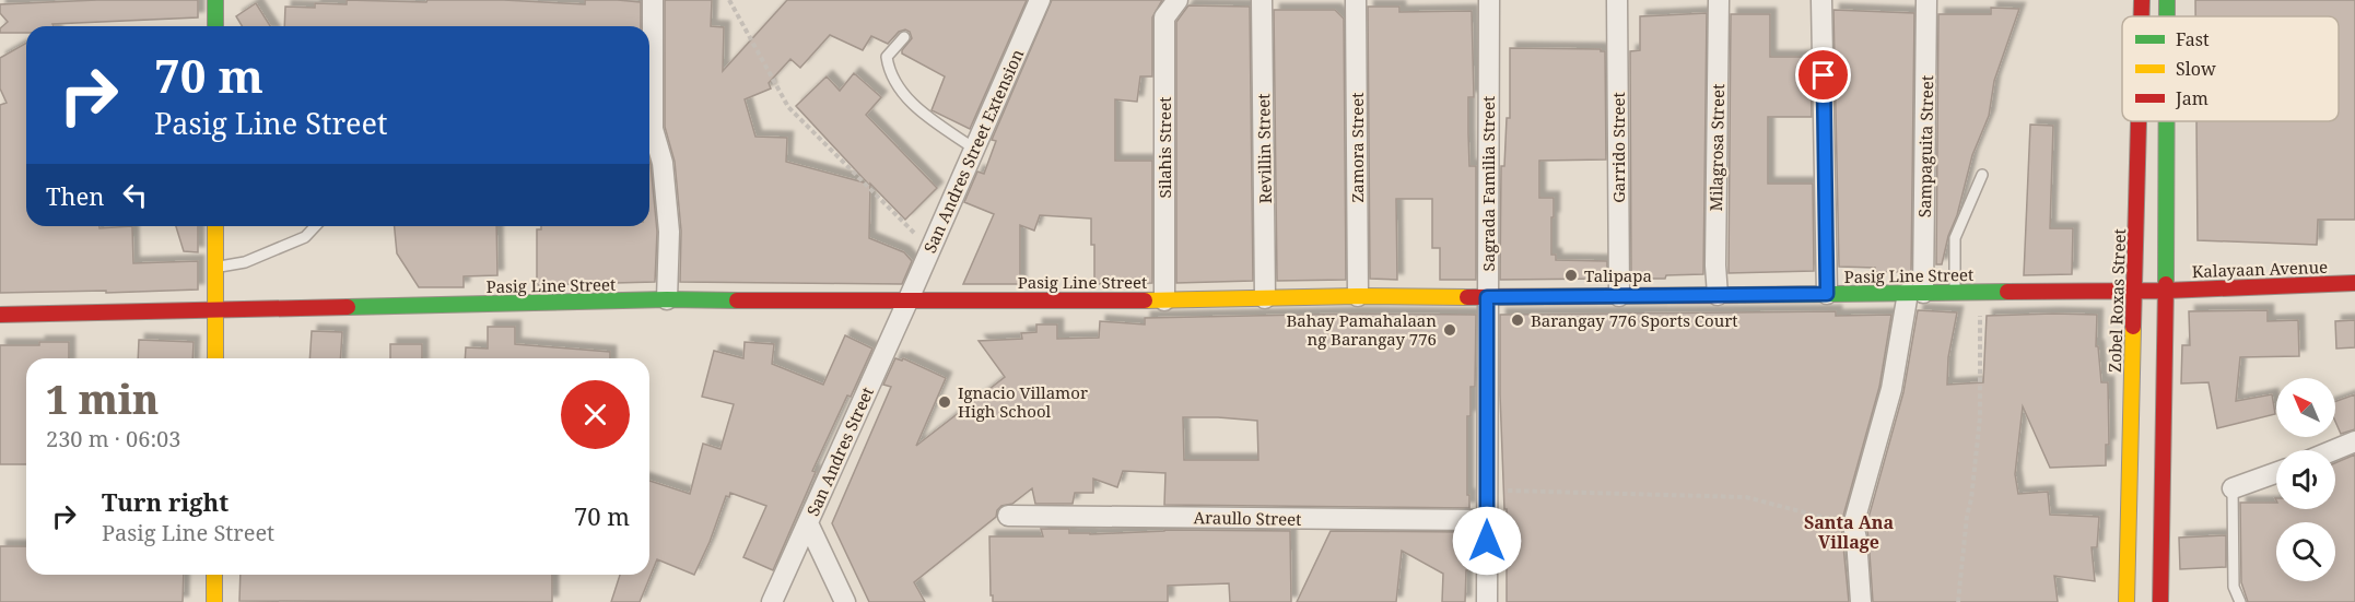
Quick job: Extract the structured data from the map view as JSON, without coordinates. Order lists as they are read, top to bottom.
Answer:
{
  "streets": {
    "main road": ["Kalayaan Avenue", "Pasig Line Street", "Zobel Roxas Street"],
    "street": [
      "Sampaguita Street",
      "Silahis Street",
      "Zamora Street",
      "Garrido Street",
      "Milagrosa Street",
      "Revillin Street",
      "San Andres Street Extension",
      "Sagrada Familia Street",
      "San Andres Street",
      "Araullo Street"
    ]
  },
  "crossings": [
    ["Sampaguita Street", "Pasig Line Street"],
    ["Silahis Street", "Pasig Line Street"],
    ["Zamora Street", "Pasig Line Street"],
    ["Garrido Street", "Pasig Line Street"],
    ["Milagrosa Street", "Pasig Line Street"],
    ["Revillin Street", "Pasig Line Street"],
    ["San Andres Street Extension", "Pasig Line Street"],
    ["San Andres Street Extension", "San Andres Street"],
    ["Sagrada Familia Street", "Pasig Line Street"],
    ["Sagrada Familia Street", "Araullo Street"],
    ["Kalayaan Avenue", "Pasig Line Street"],
    ["Pasig Line Street", "Zobel Roxas Street"],
    ["Pasig Line Street", "San Andres Street"]
  ],
  "districts": ["Santa Ana Village"],
  "places": [
    "Talipapa",
    "Barangay 776 Sports Court",
    "Bahay Pamahalaan ng Barangay 776",
    "Ignacio Villamor High School"
  ],
  "legend": ["Fast", "Slow", "Jam"],
  "north": "top left",
  "page": {
    "turn": ["70 m", "Pasig Line Street"],
    "then": "Then",
    "heading": ["1 min", "230 m · 06:03"],
    "list": [
      {
        "name": "Turn right",
        "note": "Pasig Line Street",
        "value": "70 m"
      }
    ]
  }
}
